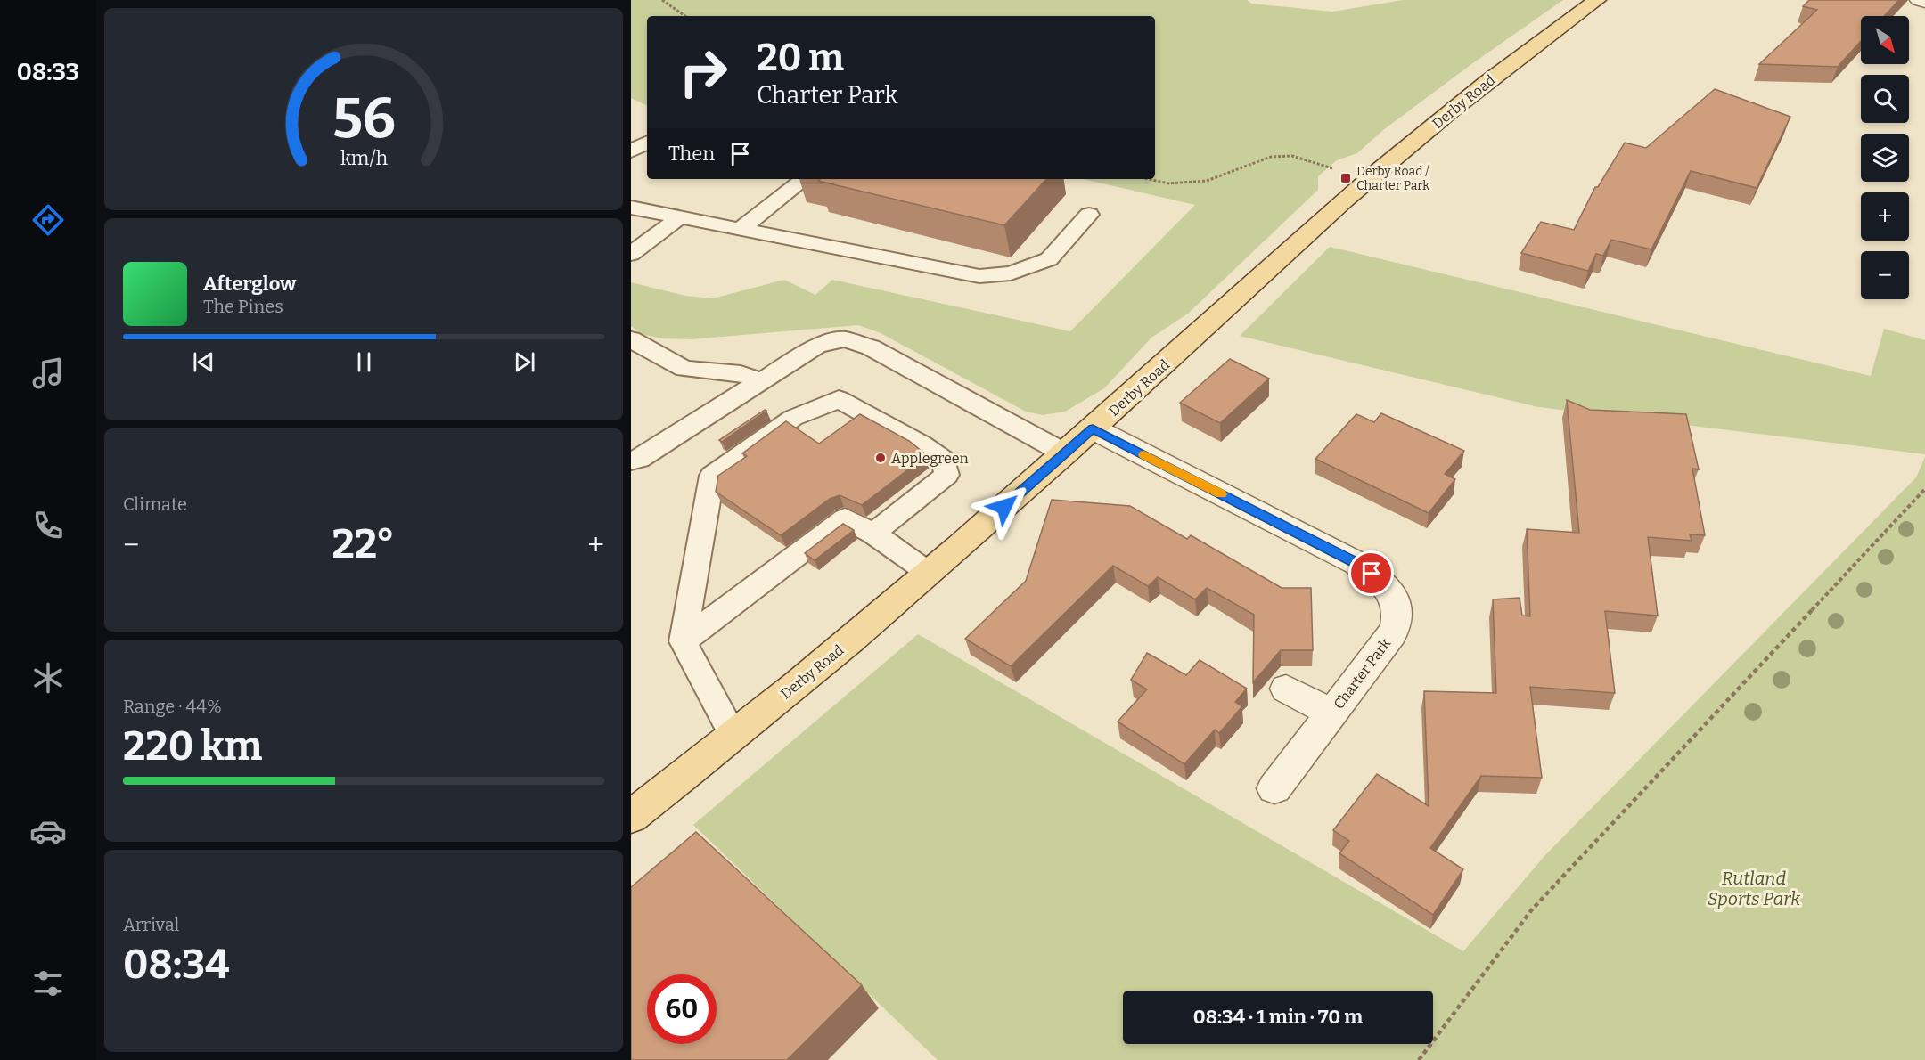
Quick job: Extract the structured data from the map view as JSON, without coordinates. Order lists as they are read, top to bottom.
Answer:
{
  "streets": {
    "main road": ["Derby Road"],
    "street": ["Charter Park"]
  },
  "crossings": [
    ["Derby Road", "Charter Park"]
  ],
  "parks": ["Rutland Sports Park"],
  "places": {
    "transit": ["Derby Road / Charter Park"],
    "other": ["Applegreen"]
  },
  "north": "bottom right",
  "page": {
    "tabs": "08:33",
    "map_buttons": ["+", "−"],
    "turn": ["20 m", "Charter Park"],
    "then": "Then",
    "song": ["Afterglow", "The Pines"],
    "tile": [
      "Climate",
      ["Range · 44%", "220 km"],
      ["Arrival", "08:34"]
    ],
    "heat": ["−", "22°", "+"],
    "limit": "60",
    "trip": "08:34 · 1 min · 70 m",
    "gauge": ["56", "km/h"]
  }
}
